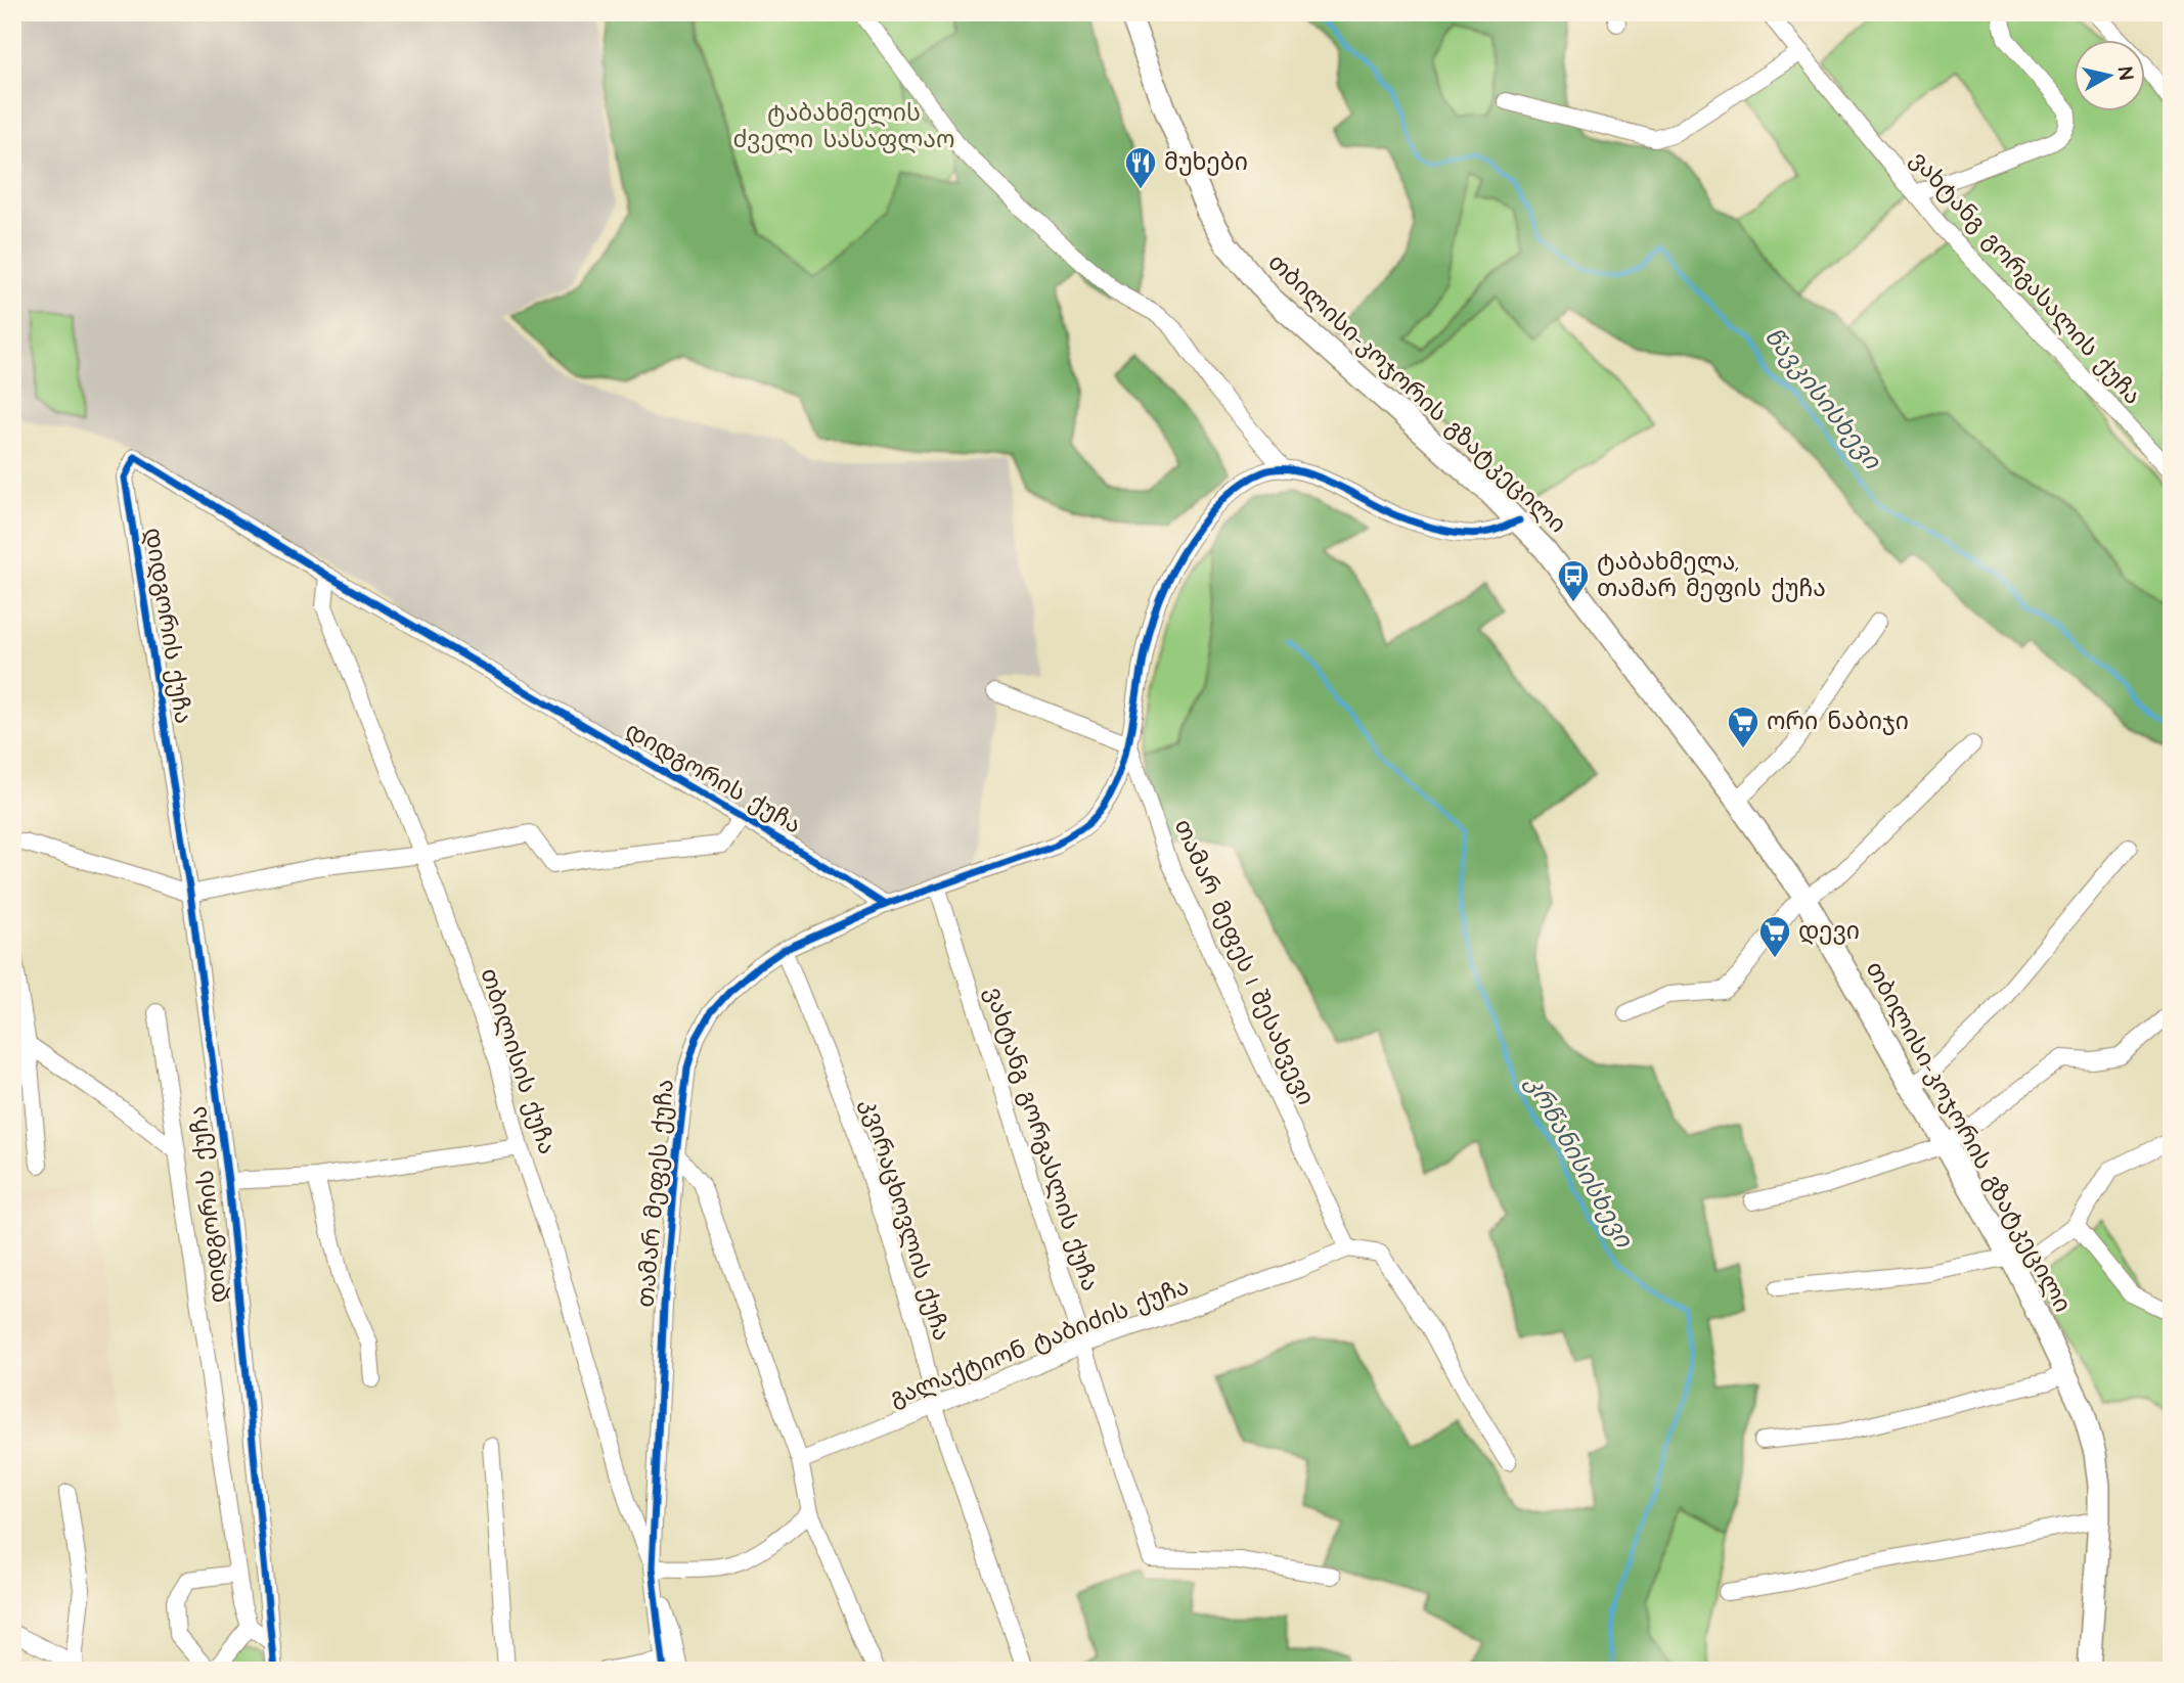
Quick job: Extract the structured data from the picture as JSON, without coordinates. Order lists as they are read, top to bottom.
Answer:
{
  "streets": {
    "main road": ["თბილისი-კოჯორის გზატკეცილი"],
    "street": [
      "ვახტანგ გორგასალის ქუჩა",
      "დიდგორის ქუჩა",
      "თამარ მეფეს I შესახვევი",
      "თბილისის ქუჩა",
      "ვახტანგ გორგასლის ქუჩა",
      "თამარ მეფეს ქუჩა",
      "კვირაცხოვლის ქუჩა",
      "გალაქტიონ ტაბიძის ქუჩა"
    ]
  },
  "crossings": [
    ["დიდგორის ქუჩა", "თბილისის ქუჩა"],
    ["დიდგორის ქუჩა", "თამარ მეფეს ქუჩა"],
    ["თამარ მეფეს I შესახვევი", "თამარ მეფეს ქუჩა"],
    ["თამარ მეფეს I შესახვევი", "გალაქტიონ ტაბიძის ქუჩა"],
    ["თბილისის ქუჩა", "თამარ მეფეს ქუჩა"],
    ["ვახტანგ გორგასლის ქუჩა", "თამარ მეფეს ქუჩა"],
    ["ვახტანგ გორგასლის ქუჩა", "გალაქტიონ ტაბიძის ქუჩა"],
    ["თამარ მეფეს ქუჩა", "კვირაცხოვლის ქუჩა"],
    ["კვირაცხოვლის ქუჩა", "გალაქტიონ ტაბიძის ქუჩა"]
  ],
  "water": ["წავკისისხევი", "კრწანისისხევი"],
  "parks": ["ტაბახმელის ძველი სასაფლაო"],
  "places": {
    "restaurant": ["მუხები"],
    "bus stop": ["ტაბახმელა, თამარ მეფის ქუჩა"],
    "supermarket": ["ორი ნაბიჯი", "დევი"]
  },
  "north": "right"
}
